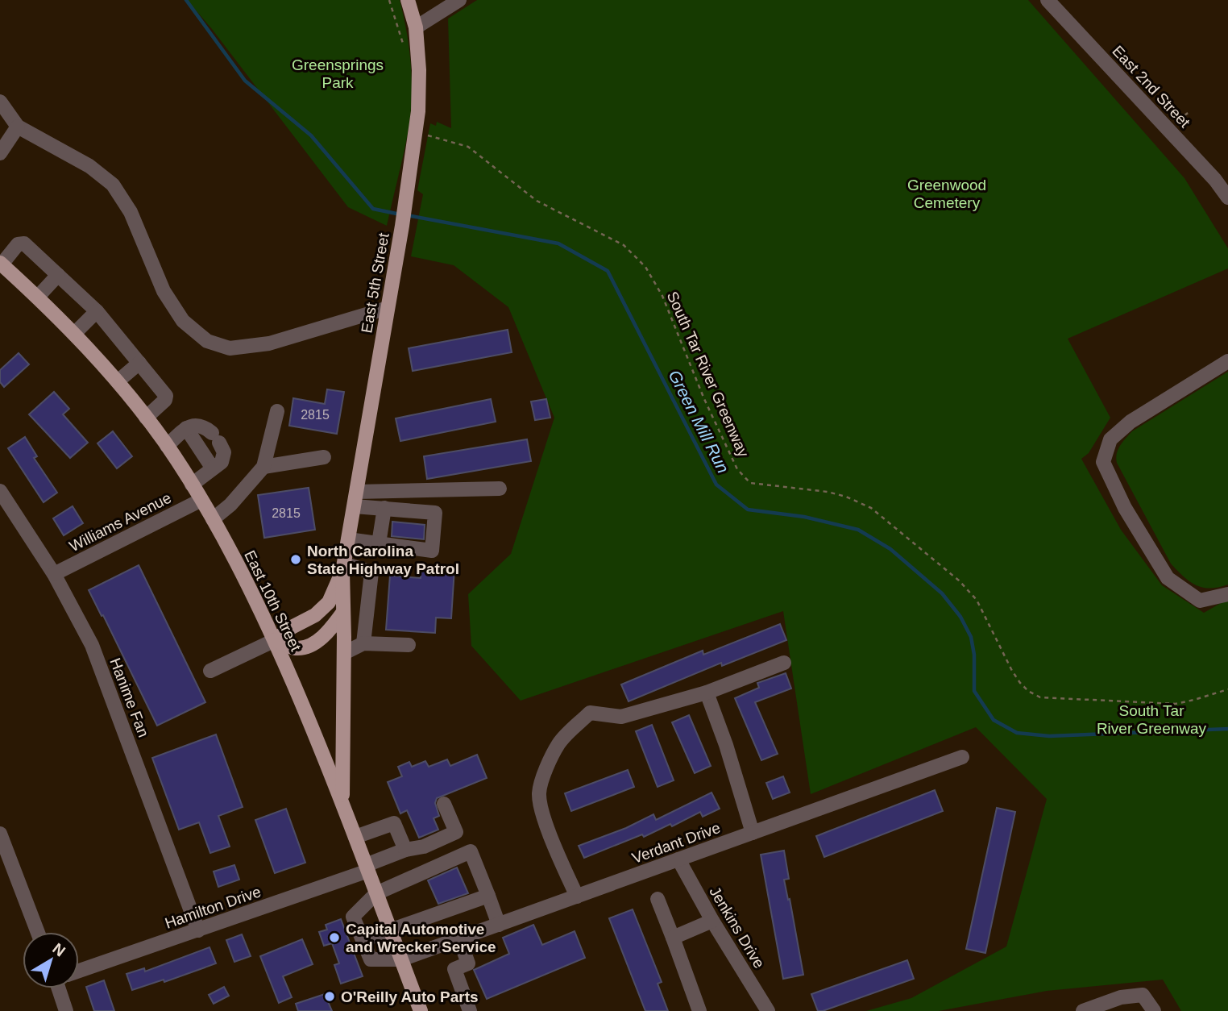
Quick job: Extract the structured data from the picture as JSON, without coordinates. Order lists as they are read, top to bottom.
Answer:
{
  "streets": {
    "main road": ["East 5th Street", "East 10th Street"],
    "street": [
      "East 2nd Street",
      "Williams Avenue",
      "Hanime Fan",
      "Verdant Drive",
      "Hamilton Drive",
      "Jenkins Drive"
    ],
    "path": ["South Tar River Greenway"]
  },
  "crossings": [
    ["East 5th Street", "East 10th Street"],
    ["Williams Avenue", "East 10th Street"],
    ["Williams Avenue", "Hanime Fan"],
    ["East 10th Street", "Verdant Drive"],
    ["East 10th Street", "Hamilton Drive"],
    ["Hanime Fan", "Hamilton Drive"],
    ["Verdant Drive", "Jenkins Drive"]
  ],
  "water": ["Green Mill Run"],
  "parks": ["Greensprings Park", "Greenwood Cemetery", "South Tar River Greenway"],
  "places": ["North Carolina State Highway Patrol", "Capital Automotive and Wrecker Service", "O'Reilly Auto Parts"],
  "house_numbers": ["2815", "2815"],
  "north": "top right"
}
